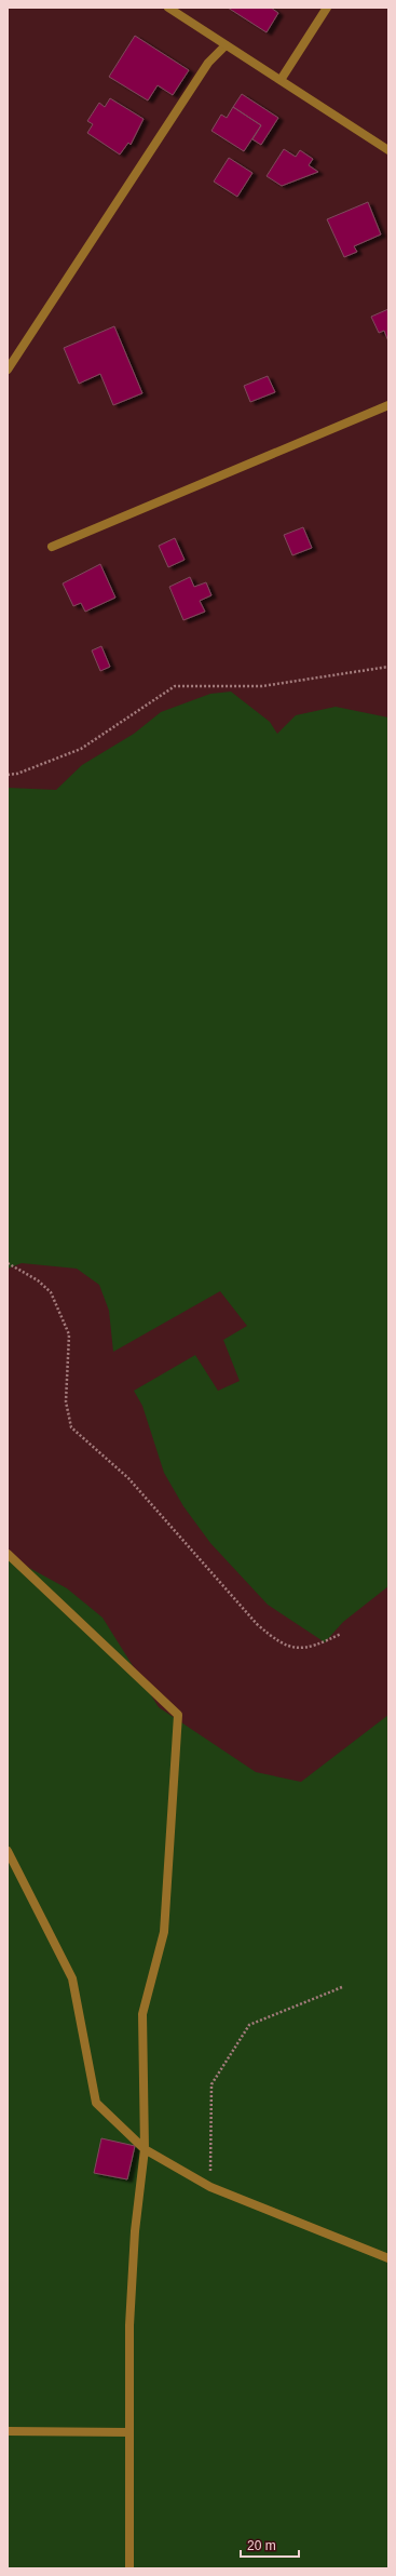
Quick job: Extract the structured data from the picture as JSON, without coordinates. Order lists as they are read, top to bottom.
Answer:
{
  "scale_bar": "20 m"
}
